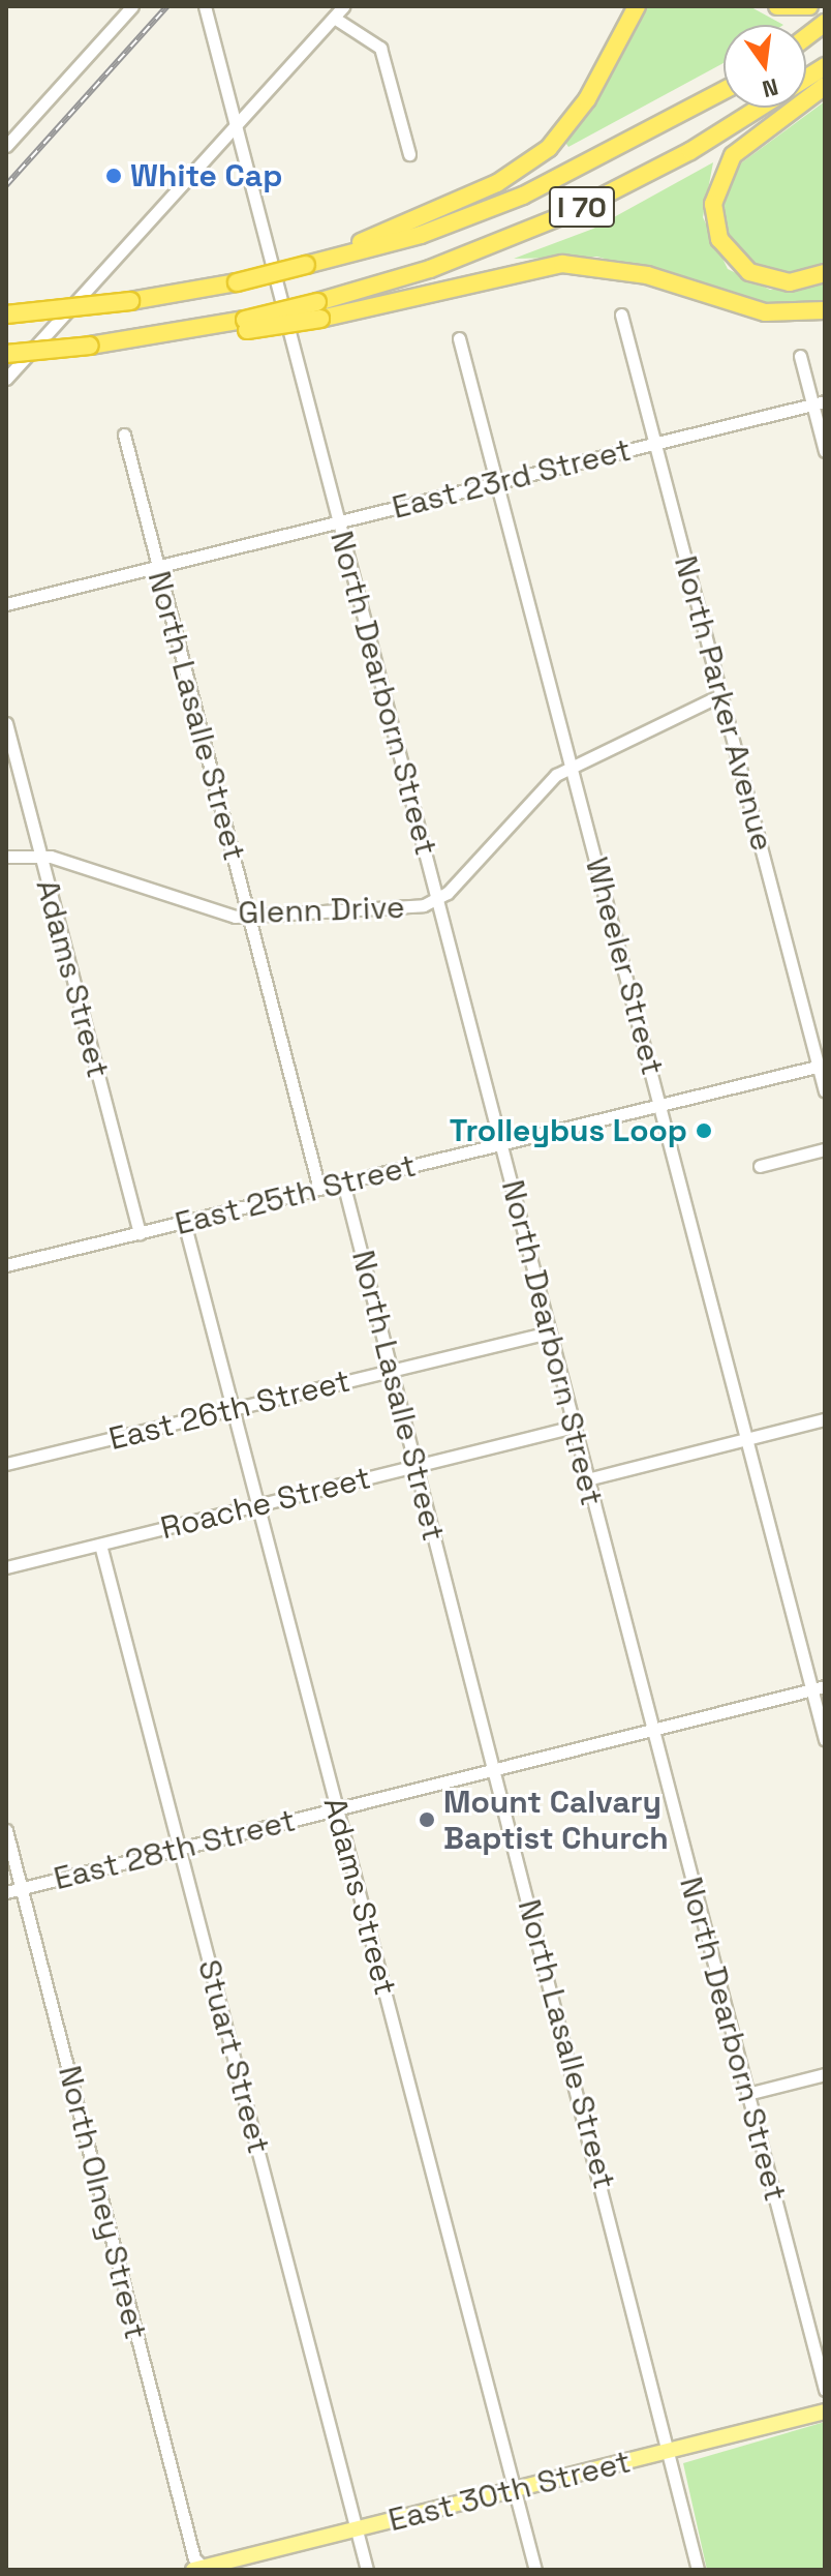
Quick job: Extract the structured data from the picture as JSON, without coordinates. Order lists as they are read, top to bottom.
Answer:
{
  "streets": {
    "highway": ["I 70"],
    "main road": ["East 30th Street"],
    "street": [
      "East 23rd Street",
      "North Dearborn Street",
      "North Parker Avenue",
      "North Lasalle Street",
      "Glenn Drive",
      "Wheeler Street",
      "Adams Street",
      "East 25th Street",
      "East 26th Street",
      "Roache Street",
      "East 28th Street",
      "Stuart Street",
      "North Olney Street"
    ]
  },
  "crossings": [
    ["East 23rd Street", "North Dearborn Street"],
    ["East 23rd Street", "North Parker Avenue"],
    ["East 23rd Street", "North Lasalle Street"],
    ["East 23rd Street", "Wheeler Street"],
    ["North Dearborn Street", "Glenn Drive"],
    ["North Dearborn Street", "East 25th Street"],
    ["North Dearborn Street", "East 26th Street"],
    ["North Dearborn Street", "Roache Street"],
    ["North Dearborn Street", "East 28th Street"],
    ["North Parker Avenue", "Glenn Drive"],
    ["North Parker Avenue", "East 25th Street"],
    ["North Lasalle Street", "Glenn Drive"],
    ["North Lasalle Street", "East 25th Street"],
    ["North Lasalle Street", "East 26th Street"],
    ["North Lasalle Street", "Roache Street"],
    ["North Lasalle Street", "East 28th Street"],
    ["North Lasalle Street", "East 30th Street"],
    ["Glenn Drive", "Wheeler Street"],
    ["Glenn Drive", "Adams Street"],
    ["Wheeler Street", "East 25th Street"],
    ["Wheeler Street", "East 28th Street"],
    ["Adams Street", "East 25th Street"],
    ["Adams Street", "East 26th Street"],
    ["Adams Street", "Roache Street"],
    ["Adams Street", "East 28th Street"],
    ["Adams Street", "East 30th Street"],
    ["Roache Street", "Stuart Street"],
    ["East 28th Street", "Stuart Street"],
    ["East 28th Street", "North Olney Street"],
    ["Stuart Street", "East 30th Street"],
    ["North Olney Street", "East 30th Street"]
  ],
  "places": ["White Cap", "Trolleybus Loop", "Mount Calvary Baptist Church"],
  "north": "bottom"
}
